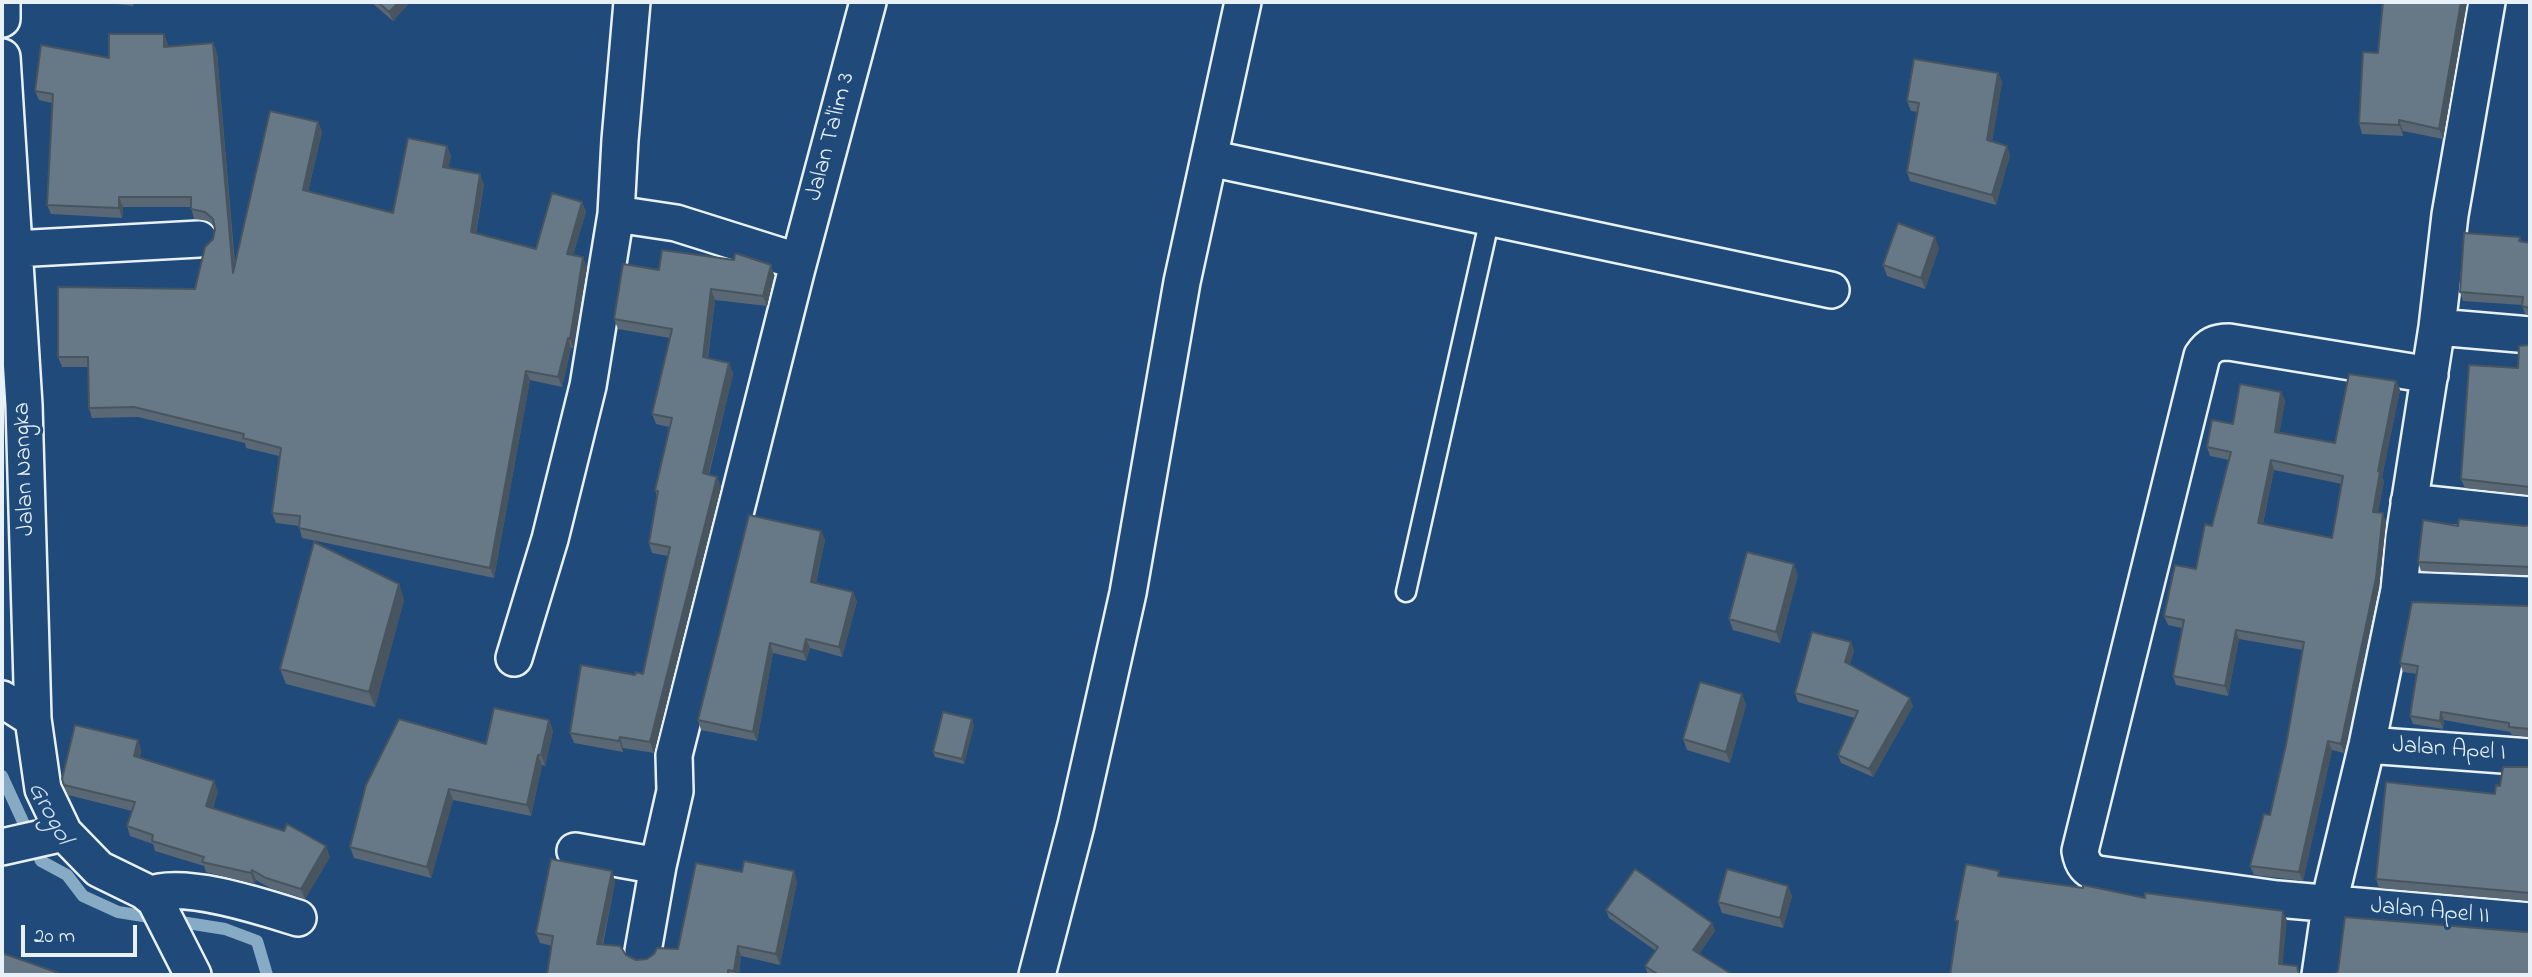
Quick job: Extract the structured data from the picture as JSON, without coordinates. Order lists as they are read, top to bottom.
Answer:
{
  "streets": {
    "street": [
      "Jalan Ta'lim 3",
      "Jalan Nangka",
      "Jalan Apel I",
      "Jalan Apel II"
    ]
  },
  "water": ["Grogol"],
  "scale_bar": "20 m"
}
